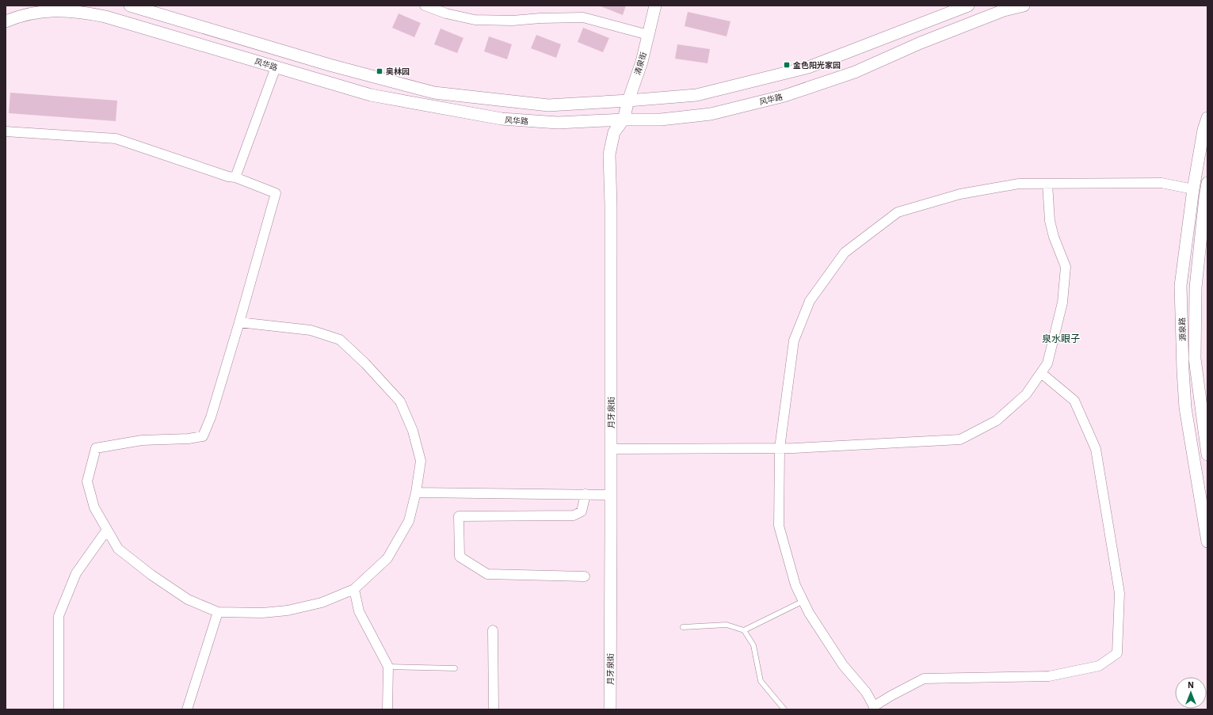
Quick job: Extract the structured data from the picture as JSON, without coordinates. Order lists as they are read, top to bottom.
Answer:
{
  "streets": {
    "street": [
      "清泉街",
      "风华路",
      "源泉路",
      "月牙泉街"
    ]
  },
  "crossings": [
    ["清泉街", "风华路"],
    ["清泉街", "月牙泉街"],
    ["风华路", "月牙泉街"]
  ],
  "districts": ["泉水眼子"],
  "places": {
    "transit": ["金色阳光家园", "奥林园"]
  },
  "north": "top"
}
